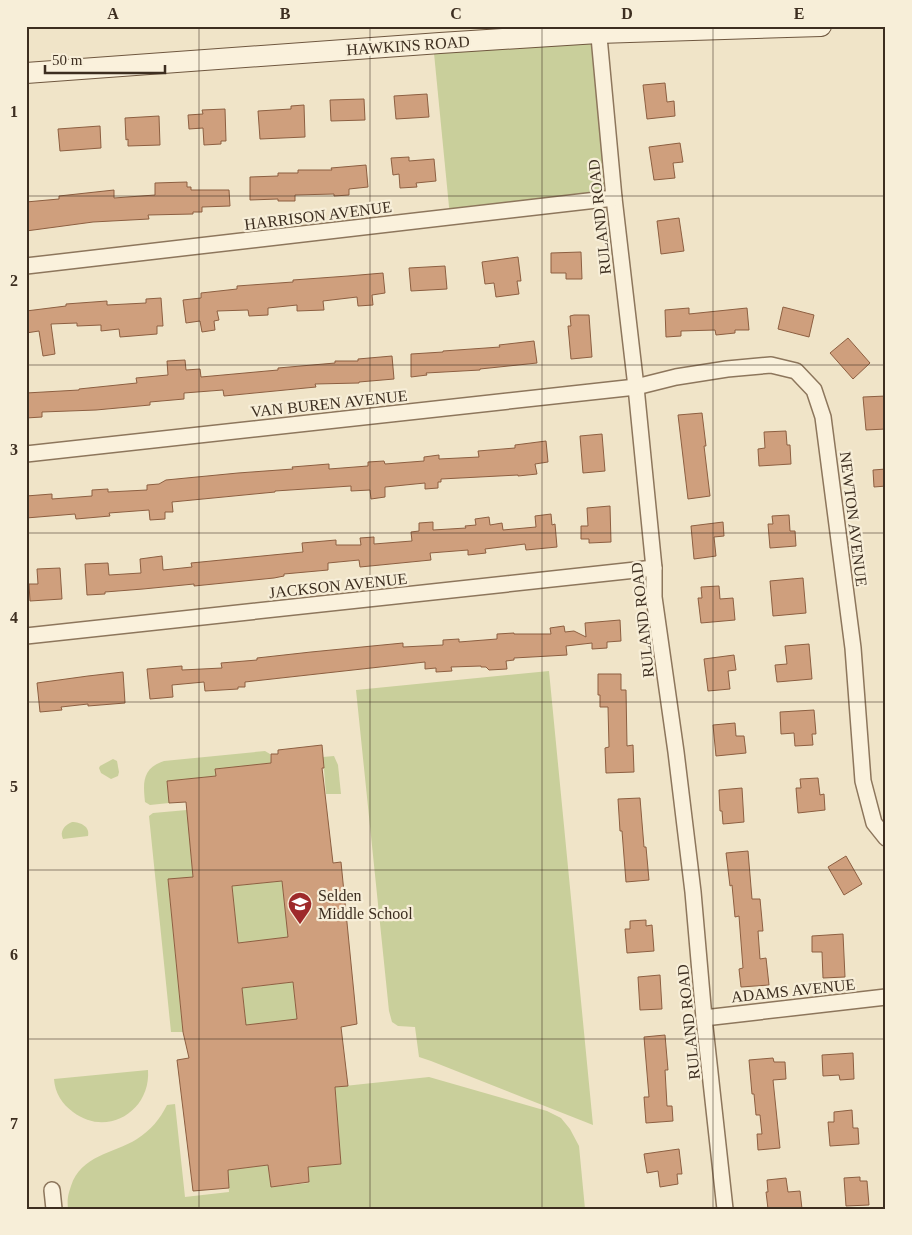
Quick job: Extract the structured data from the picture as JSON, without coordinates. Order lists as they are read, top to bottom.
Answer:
{
  "streets": {
    "street": [
      "HAWKINS ROAD",
      "HARRISON AVENUE",
      "RULAND ROAD",
      "VAN BUREN AVENUE",
      "NEWTON AVENUE",
      "JACKSON AVENUE",
      "ADAMS AVENUE"
    ]
  },
  "crossings": [
    ["HAWKINS ROAD", "RULAND ROAD"],
    ["HARRISON AVENUE", "RULAND ROAD"],
    ["RULAND ROAD", "VAN BUREN AVENUE"],
    ["RULAND ROAD", "NEWTON AVENUE"],
    ["RULAND ROAD", "JACKSON AVENUE"],
    ["RULAND ROAD", "ADAMS AVENUE"],
    ["VAN BUREN AVENUE", "NEWTON AVENUE"]
  ],
  "places": {
    "school or university": ["Selden Middle School"]
  },
  "scale_bar": "50 m",
  "grid": {
    "columns": [
      "A",
      "B",
      "C",
      "D",
      "E"
    ],
    "rows": [
      "1",
      "2",
      "3",
      "4",
      "5",
      "6",
      "7"
    ]
  }
}
